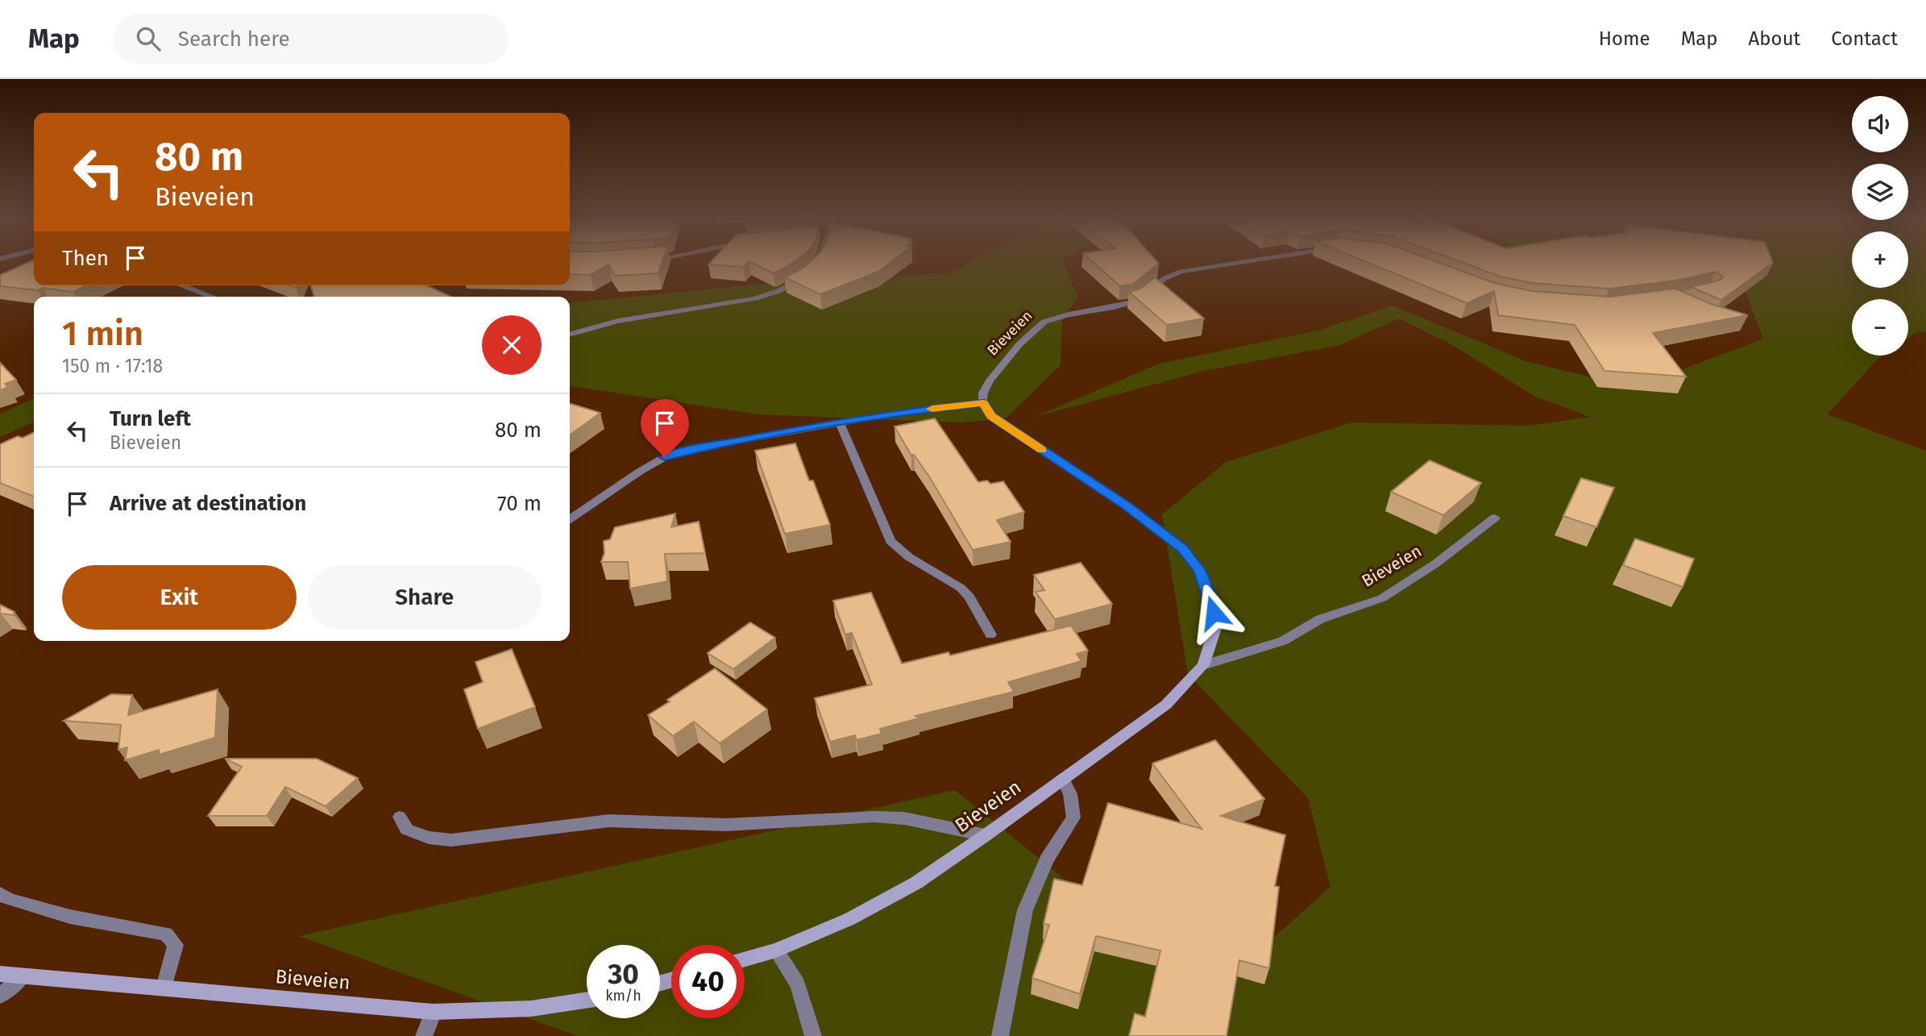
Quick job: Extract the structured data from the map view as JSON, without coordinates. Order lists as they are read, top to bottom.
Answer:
{
  "streets": {
    "street": ["Bieveien"]
  },
  "page": {
    "header": "Map",
    "search": "Search here",
    "nav": [
      "Home",
      "Map",
      "About",
      "Contact"
    ],
    "map_buttons": ["+", "−"],
    "turn": ["80 m", "Bieveien"],
    "then": "Then",
    "heading": ["1 min", "150 m · 17:18"],
    "list": [
      {
        "name": "Turn left",
        "note": "Bieveien",
        "value": "80 m"
      },
      {
        "name": "Arrive at destination",
        "value": "70 m"
      }
    ],
    "buttons": ["Exit", "Share"],
    "speed": "30 km/h",
    "limit": "40"
  }
}
